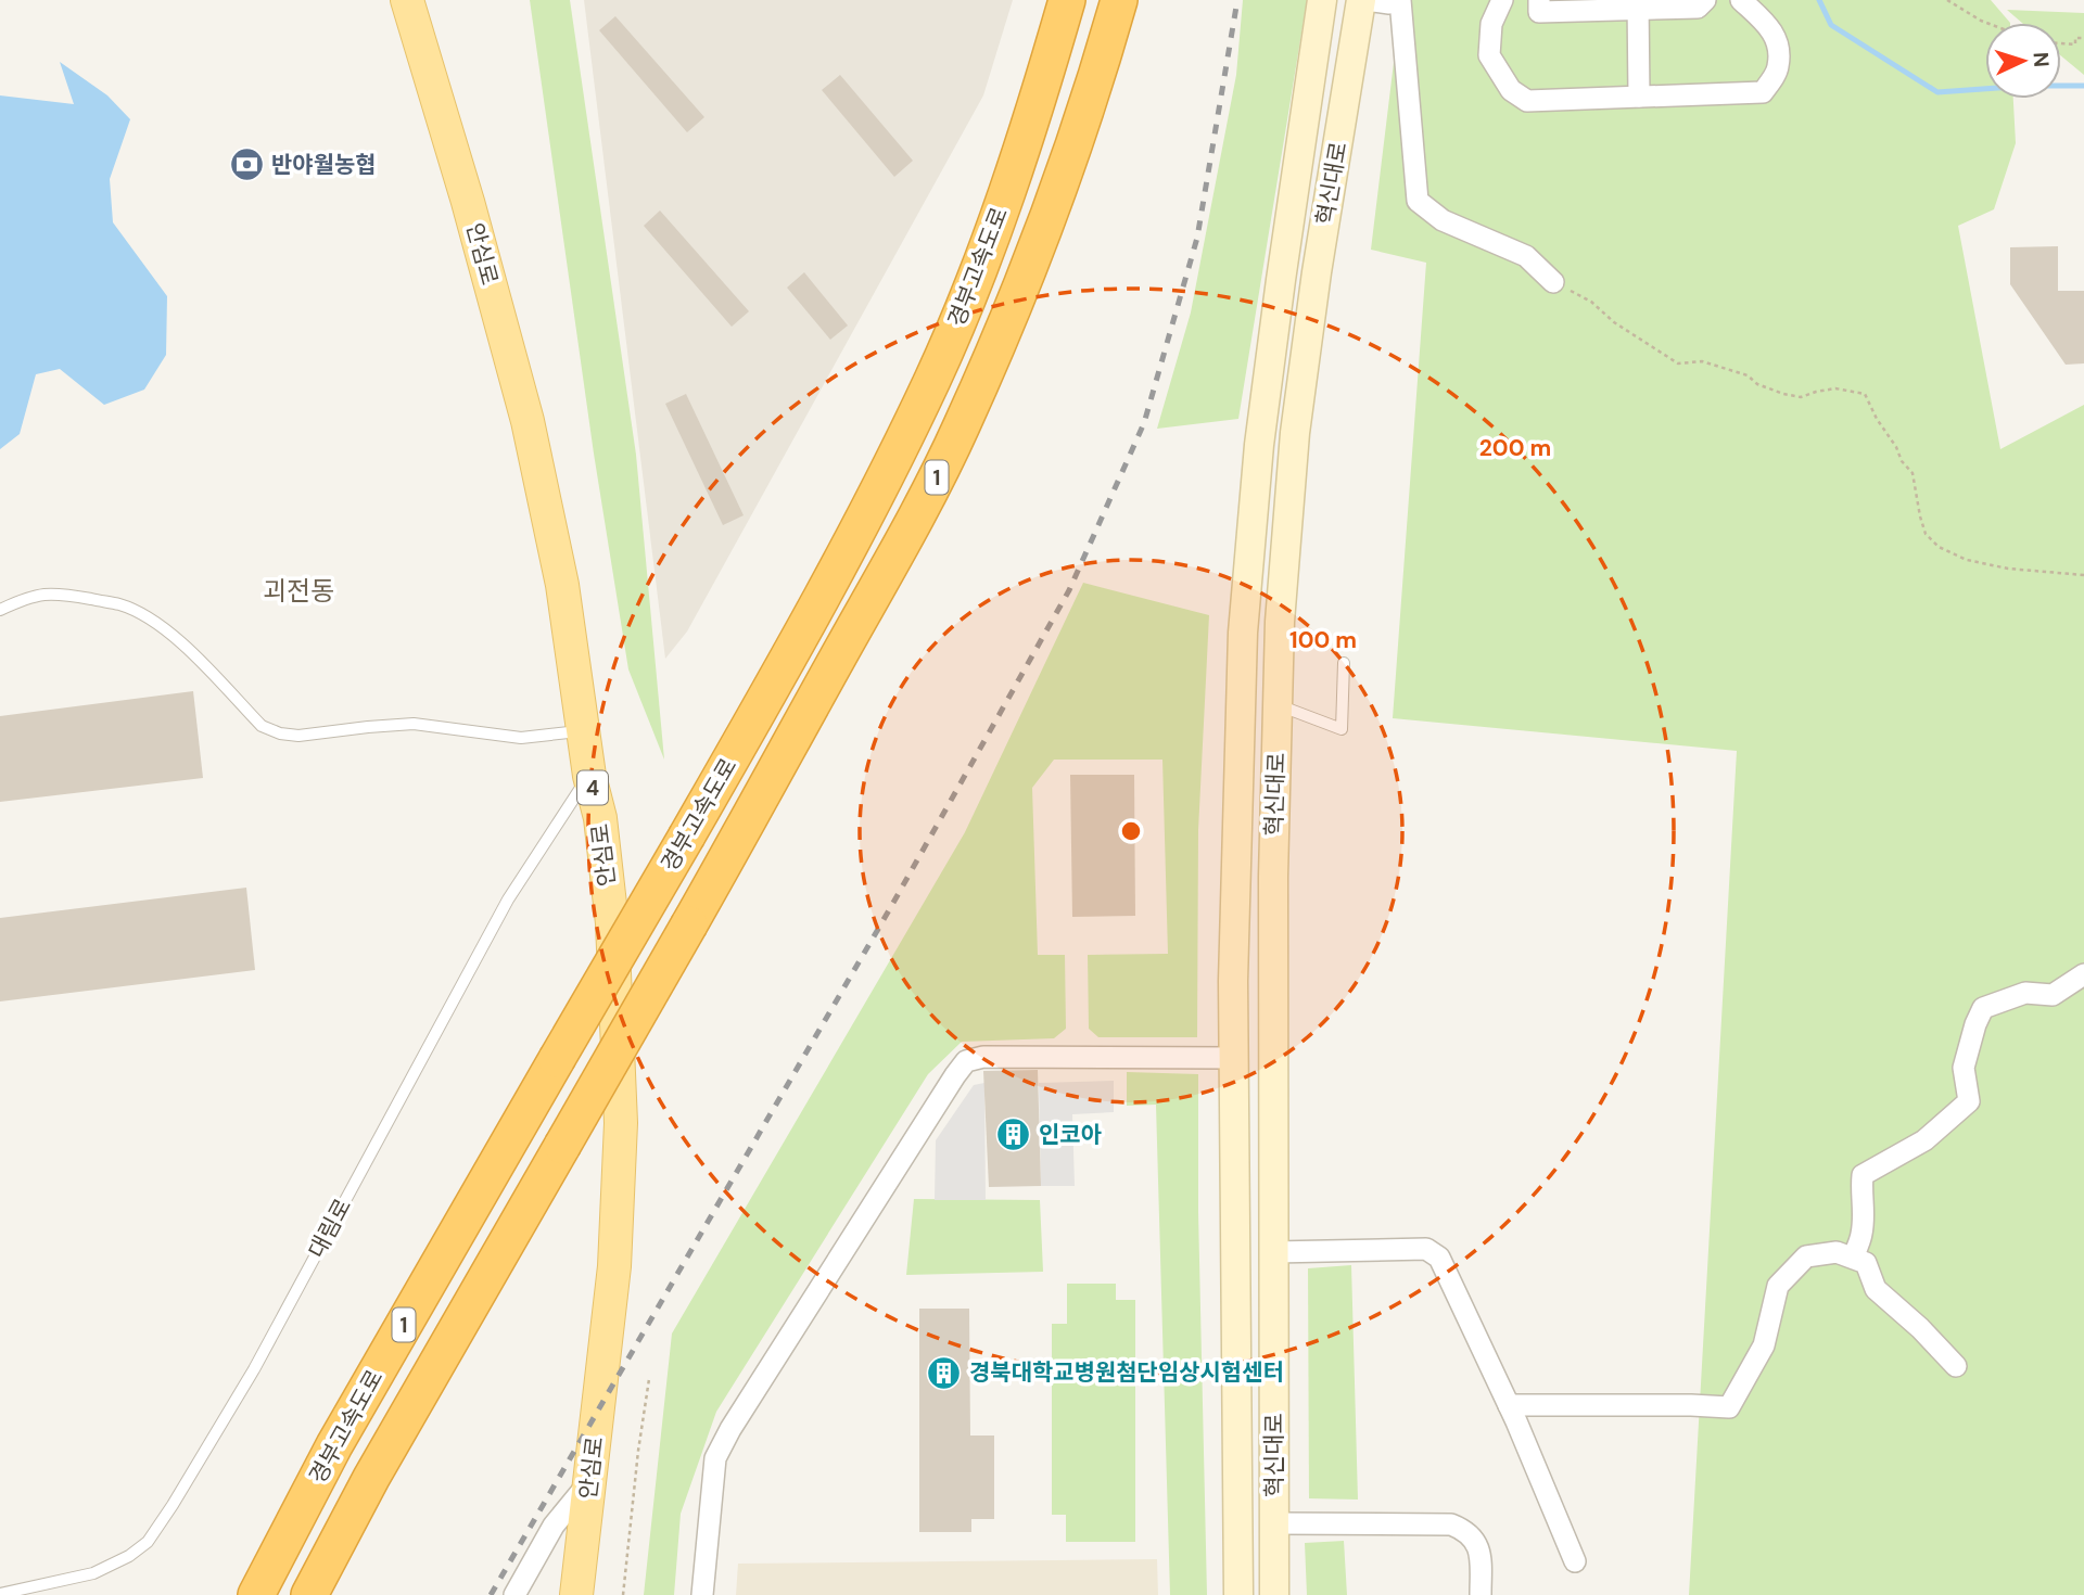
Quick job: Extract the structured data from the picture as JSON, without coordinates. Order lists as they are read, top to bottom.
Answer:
{
  "streets": {
    "highway": ["경부고속도로", "1"],
    "main road": ["혁신대로", "안심로", "4"],
    "lane": ["대림로"]
  },
  "crossings": [
    ["안심로", "대림로"]
  ],
  "districts": ["괴전동"],
  "places": {
    "bank": ["반야월농협"],
    "building": ["인코아", "경북대학교병원첨단임상시험센터"]
  },
  "north": "right",
  "rings": ["200 m", "100 m"]
}
